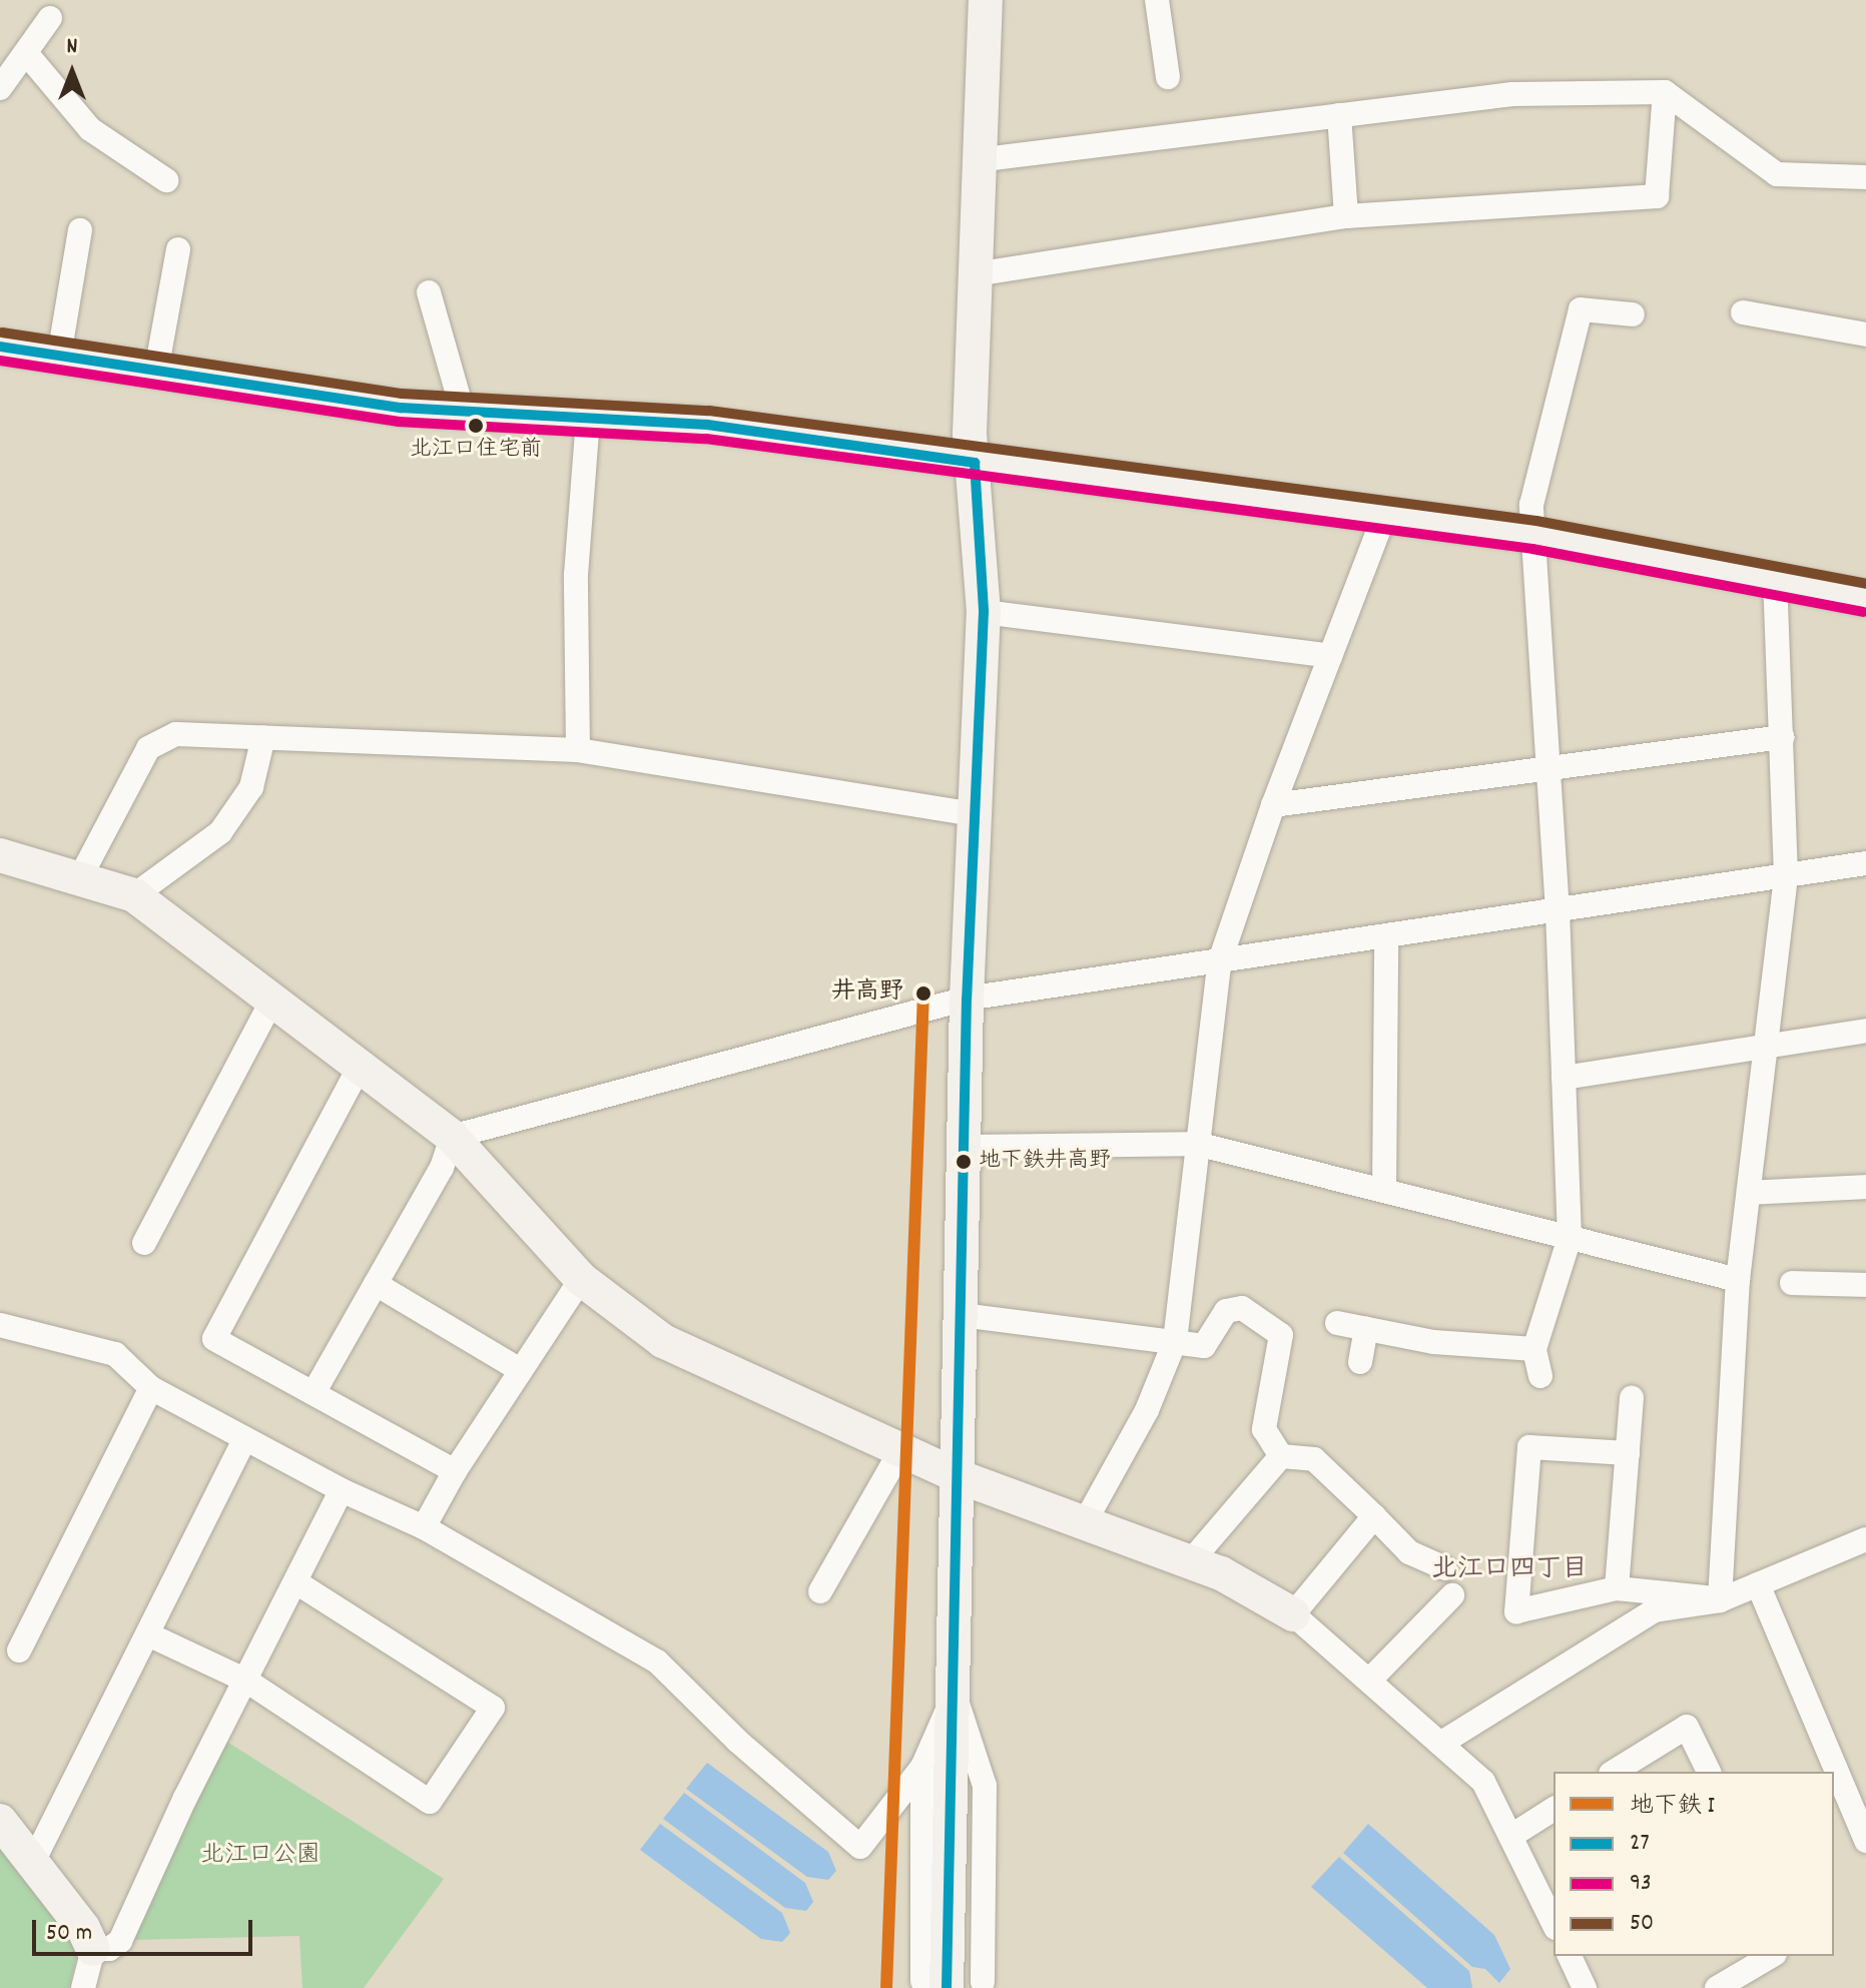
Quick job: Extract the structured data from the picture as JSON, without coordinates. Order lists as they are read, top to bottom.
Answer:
{
  "districts": ["北江口四丁目"],
  "parks": ["北江口公園"],
  "places": ["北江口住宅前", "井高野", "地下鉄井高野"],
  "lines": [
    "transit line 50",
    "transit line 27",
    "transit line 93",
    "metro line I"
  ],
  "legend": [
    "地下鉄 I",
    "27",
    "93",
    "50"
  ],
  "scale_bar": "50 m",
  "north": "top"
}
